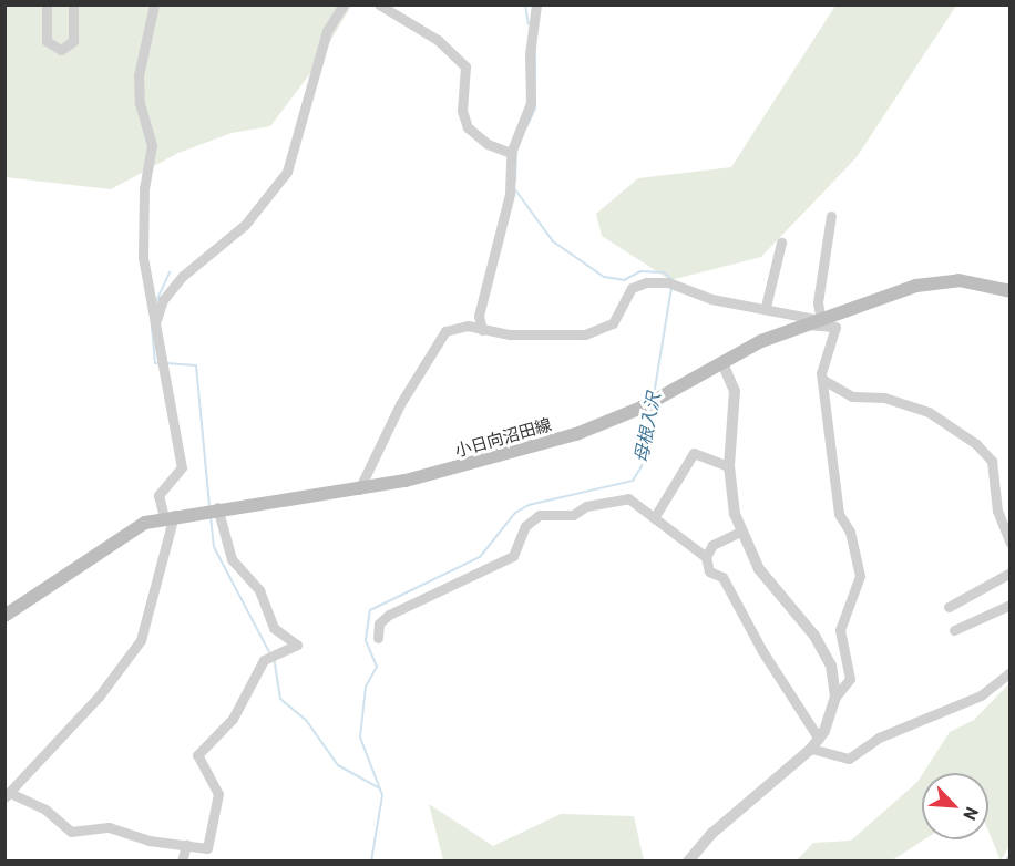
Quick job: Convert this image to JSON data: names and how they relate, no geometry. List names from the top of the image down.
{
  "streets": {
    "main road": ["小日向沼田線"]
  },
  "water": ["母根入沢"],
  "north": "bottom right"
}
